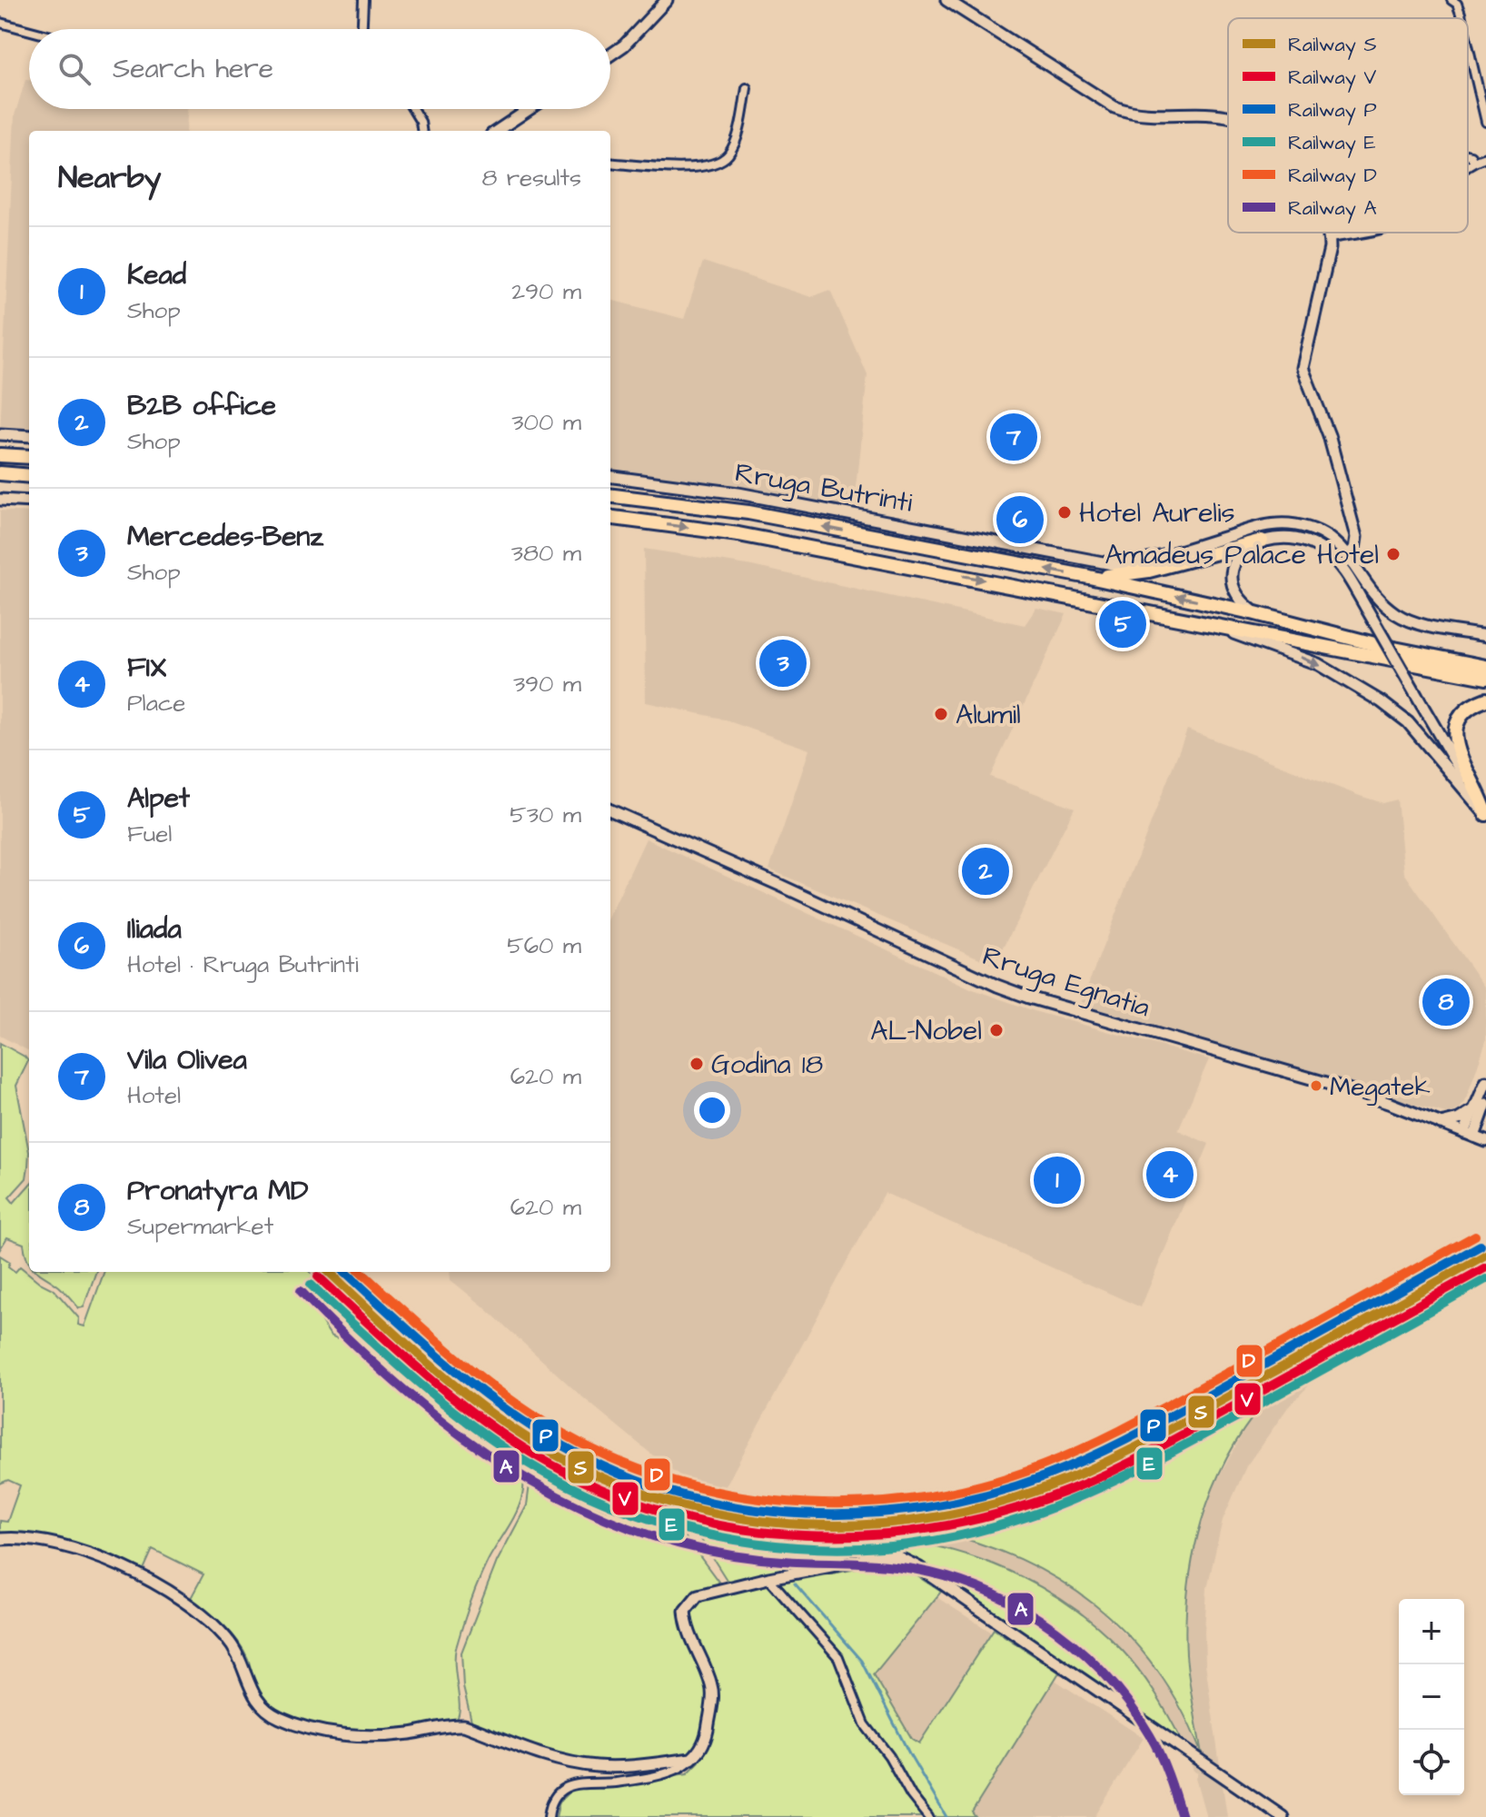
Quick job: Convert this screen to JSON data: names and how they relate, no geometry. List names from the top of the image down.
{
  "streets": {
    "main road": ["Rruga Butrinti", "Rruga Egnatia"]
  },
  "places": [
    "Hotel Aurelis",
    "Amadeus Palace Hotel",
    "Alumil",
    "AL-Nobel",
    "Godina 18",
    "Megatek"
  ],
  "lines": [
    "rail line D",
    "rail line P",
    "rail line S",
    "rail line V",
    "rail line E",
    "rail line A"
  ],
  "legend": [
    "Railway S",
    "Railway V",
    "Railway P",
    "Railway E",
    "Railway D",
    "Railway A"
  ],
  "page": {
    "search": "Search here",
    "heading": ["Nearby", "8 results"],
    "list": [
      {
        "mark": "1",
        "name": "Kead",
        "note": "Shop",
        "value": "290 m"
      },
      {
        "mark": "2",
        "name": "B2B office",
        "note": "Shop",
        "value": "300 m"
      },
      {
        "mark": "3",
        "name": "Mercedes-Benz",
        "note": "Shop",
        "value": "380 m"
      },
      {
        "mark": "4",
        "name": "FIX",
        "note": "Place",
        "value": "390 m"
      },
      {
        "mark": "5",
        "name": "Alpet",
        "note": "Fuel",
        "value": "530 m"
      },
      {
        "mark": "6",
        "name": "Iliada",
        "note": "Hotel · Rruga Butrinti",
        "value": "560 m"
      },
      {
        "mark": "7",
        "name": "Vila Olivea",
        "note": "Hotel",
        "value": "620 m"
      },
      {
        "mark": "8",
        "name": "Pronatyra MD",
        "note": "Supermarket",
        "value": "620 m"
      }
    ],
    "pins": [
      "7",
      "6",
      "5",
      "3",
      "2",
      "8",
      "4",
      "1"
    ],
    "map_buttons": ["+", "−"]
  }
}
